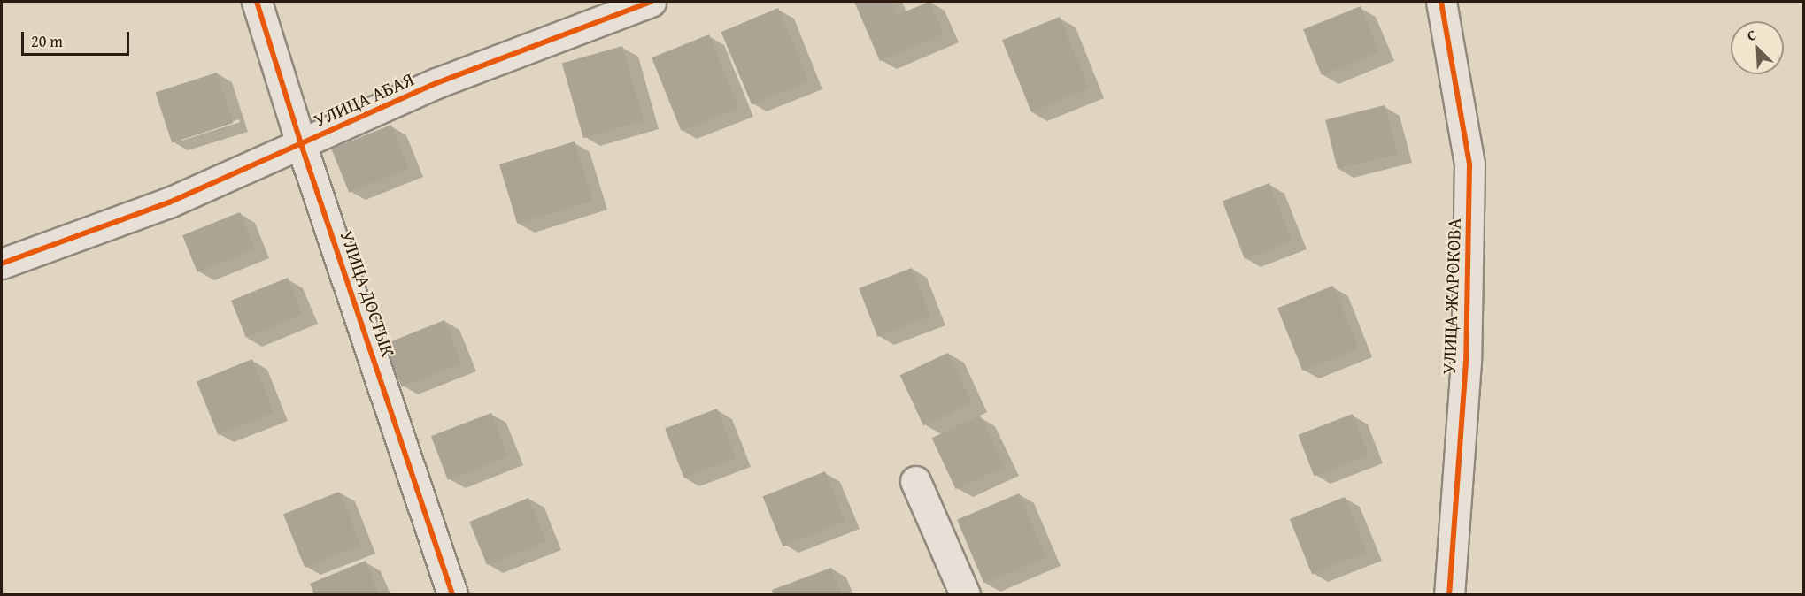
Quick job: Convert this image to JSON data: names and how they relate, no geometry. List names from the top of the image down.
{
  "streets": {
    "street": ["УЛИЦА АБАЯ", "УЛИЦА ДОСТЫК", "УЛИЦА ЖАРОКОВА"]
  },
  "crossings": [
    ["УЛИЦА АБАЯ", "УЛИЦА ДОСТЫК"]
  ],
  "scale_bar": "20 m",
  "north": "top left"
}
